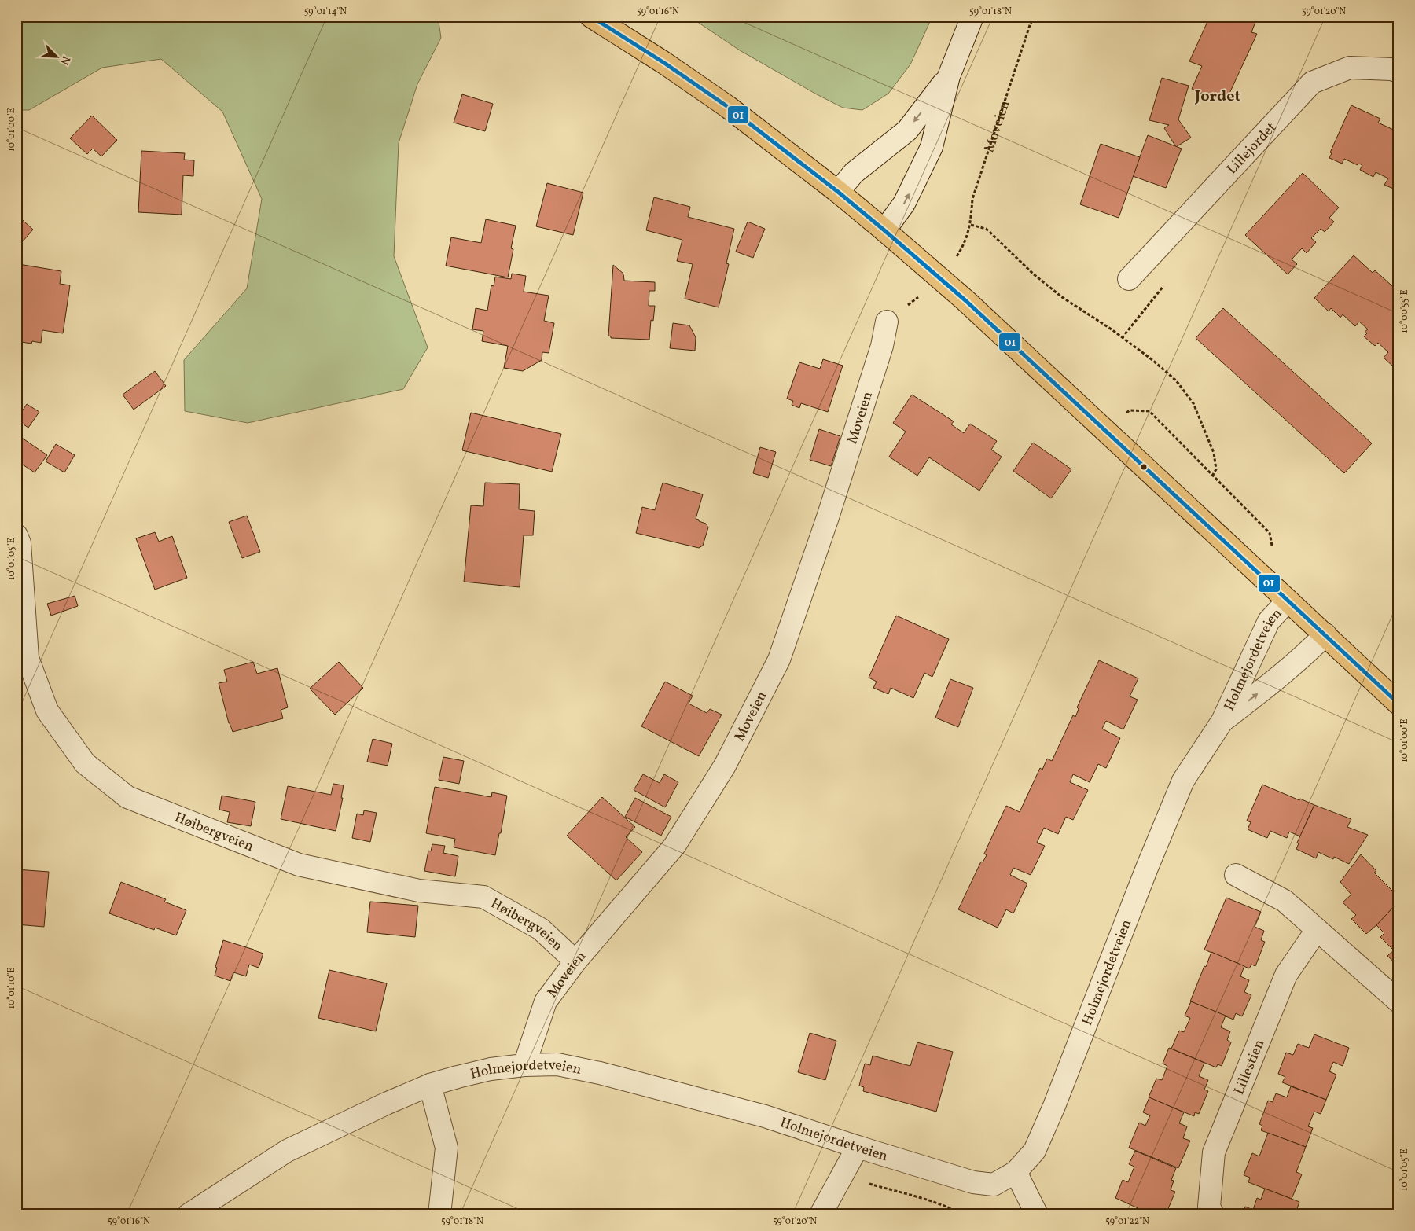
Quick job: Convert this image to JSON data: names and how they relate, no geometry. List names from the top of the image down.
{
  "streets": {
    "street": [
      "Moveien",
      "Lillejordet",
      "Holmejordetveien",
      "Høibergveien",
      "Lillestien"
    ]
  },
  "crossings": [
    ["Moveien", "Holmejordetveien"],
    ["Moveien", "Høibergveien"]
  ],
  "districts": ["Jordet"],
  "lines": ["transit line 01"],
  "north": "bottom right",
  "coordinates": [
    "59°01'14\"N",
    "59°01'16\"N",
    "59°01'18\"N",
    "59°01'20\"N",
    "10°01'00\"E",
    "10°00'55\"E",
    "10°01'05\"E",
    "10°01'10\"E",
    "59°01'22\"N"
  ]
}
